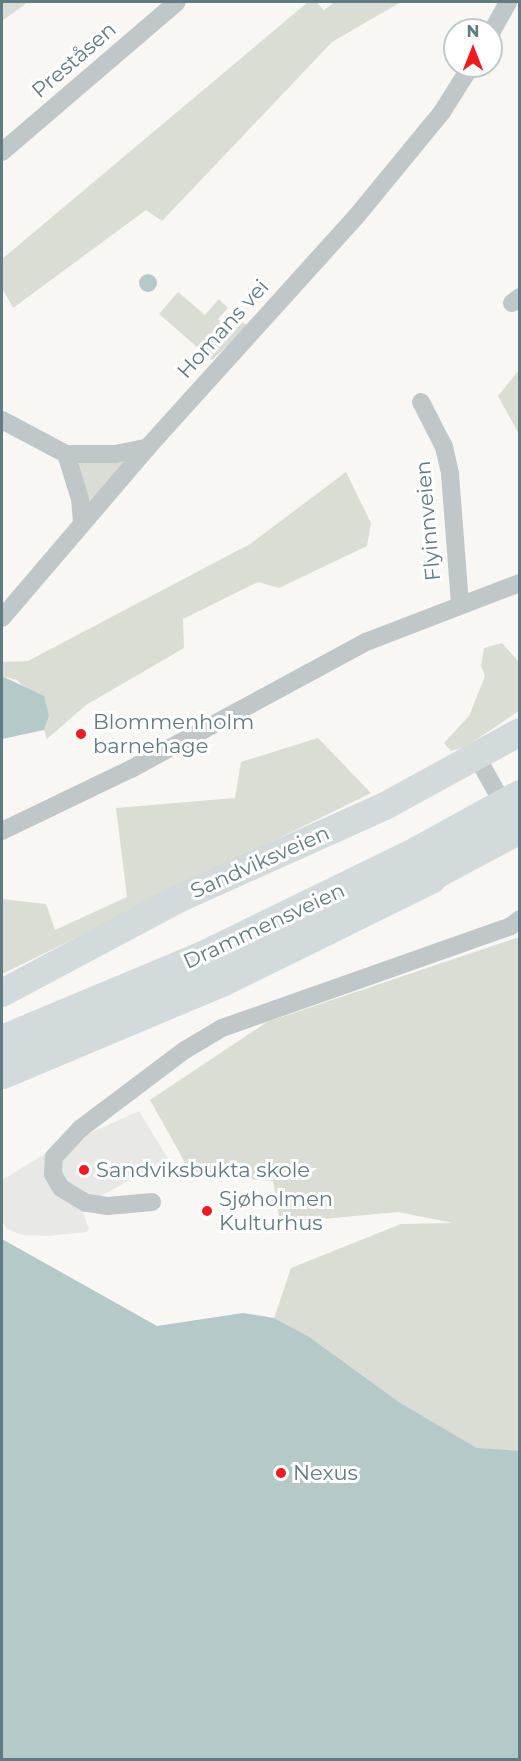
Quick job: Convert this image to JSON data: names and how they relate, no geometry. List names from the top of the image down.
{
  "streets": {
    "highway": ["Drammensveien"],
    "main road": ["Sandviksveien"],
    "street": ["Preståsen", "Homans vei", "Flyinnveien"]
  },
  "places": [
    "Blommenholm barnehage",
    "Sandviksbukta skole",
    "Sjøholmen Kulturhus",
    "Nexus"
  ],
  "north": "top"
}
